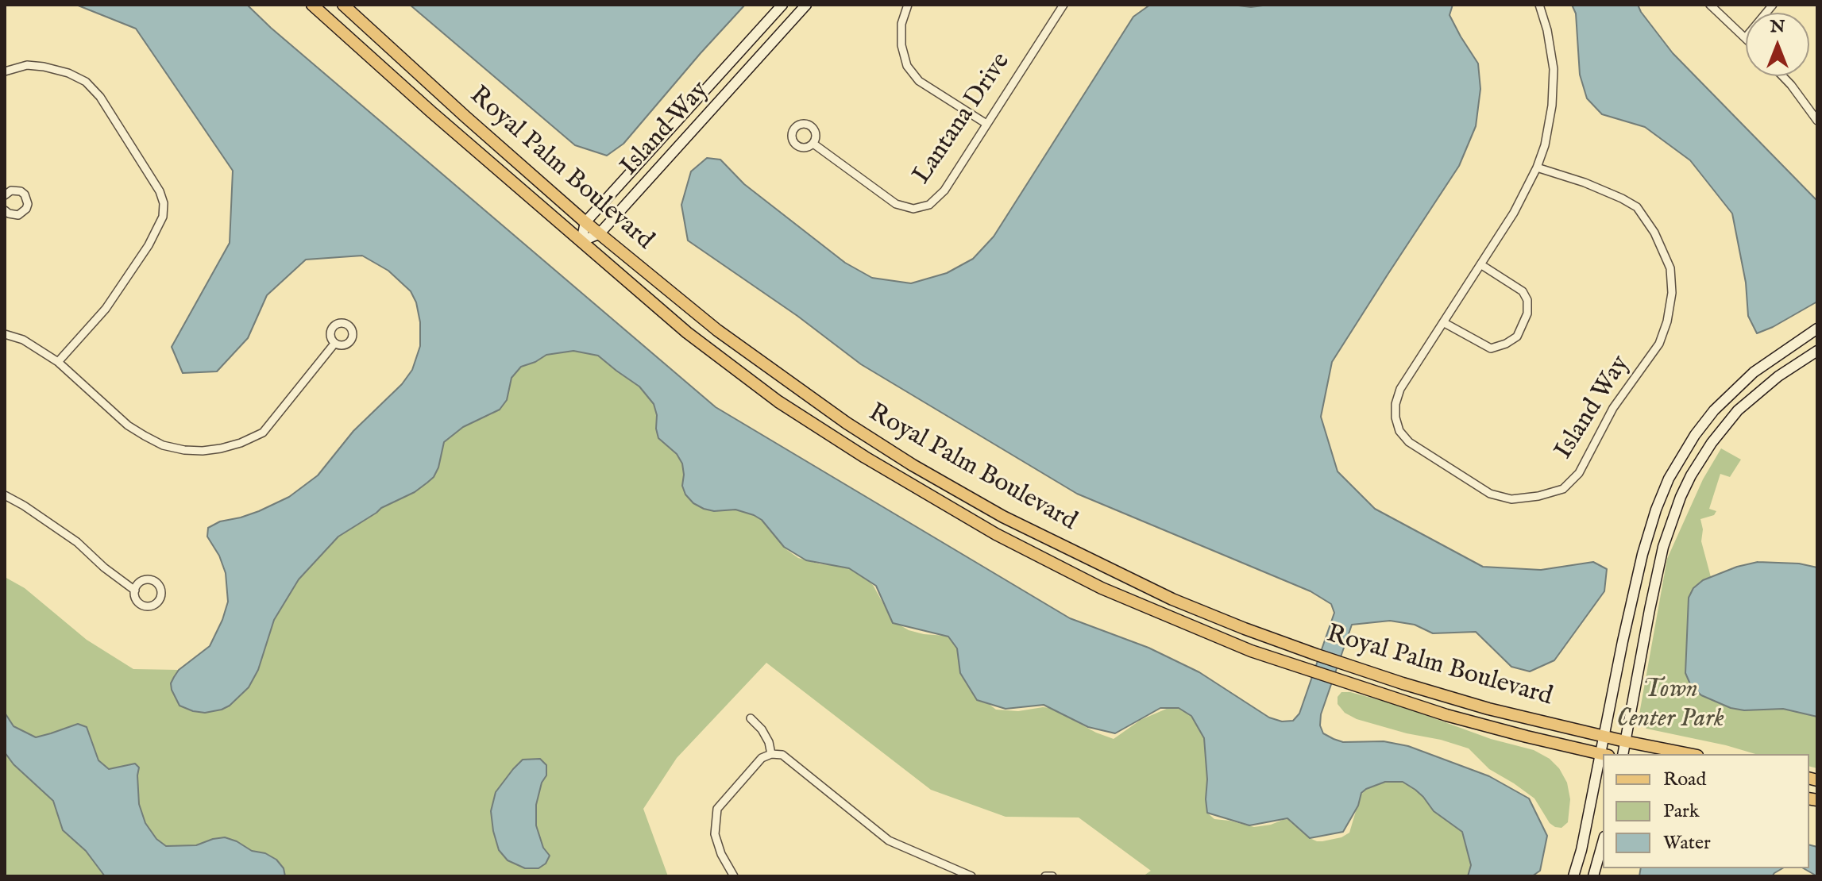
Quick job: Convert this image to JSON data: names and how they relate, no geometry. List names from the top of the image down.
{
  "streets": {
    "main road": ["Royal Palm Boulevard"],
    "street": ["Lantana Drive", "Island Way"]
  },
  "crossings": [
    ["Island Way", "Royal Palm Boulevard"]
  ],
  "parks": ["Town Center Park"],
  "legend": ["Road", "Park", "Water"],
  "north": "top"
}
